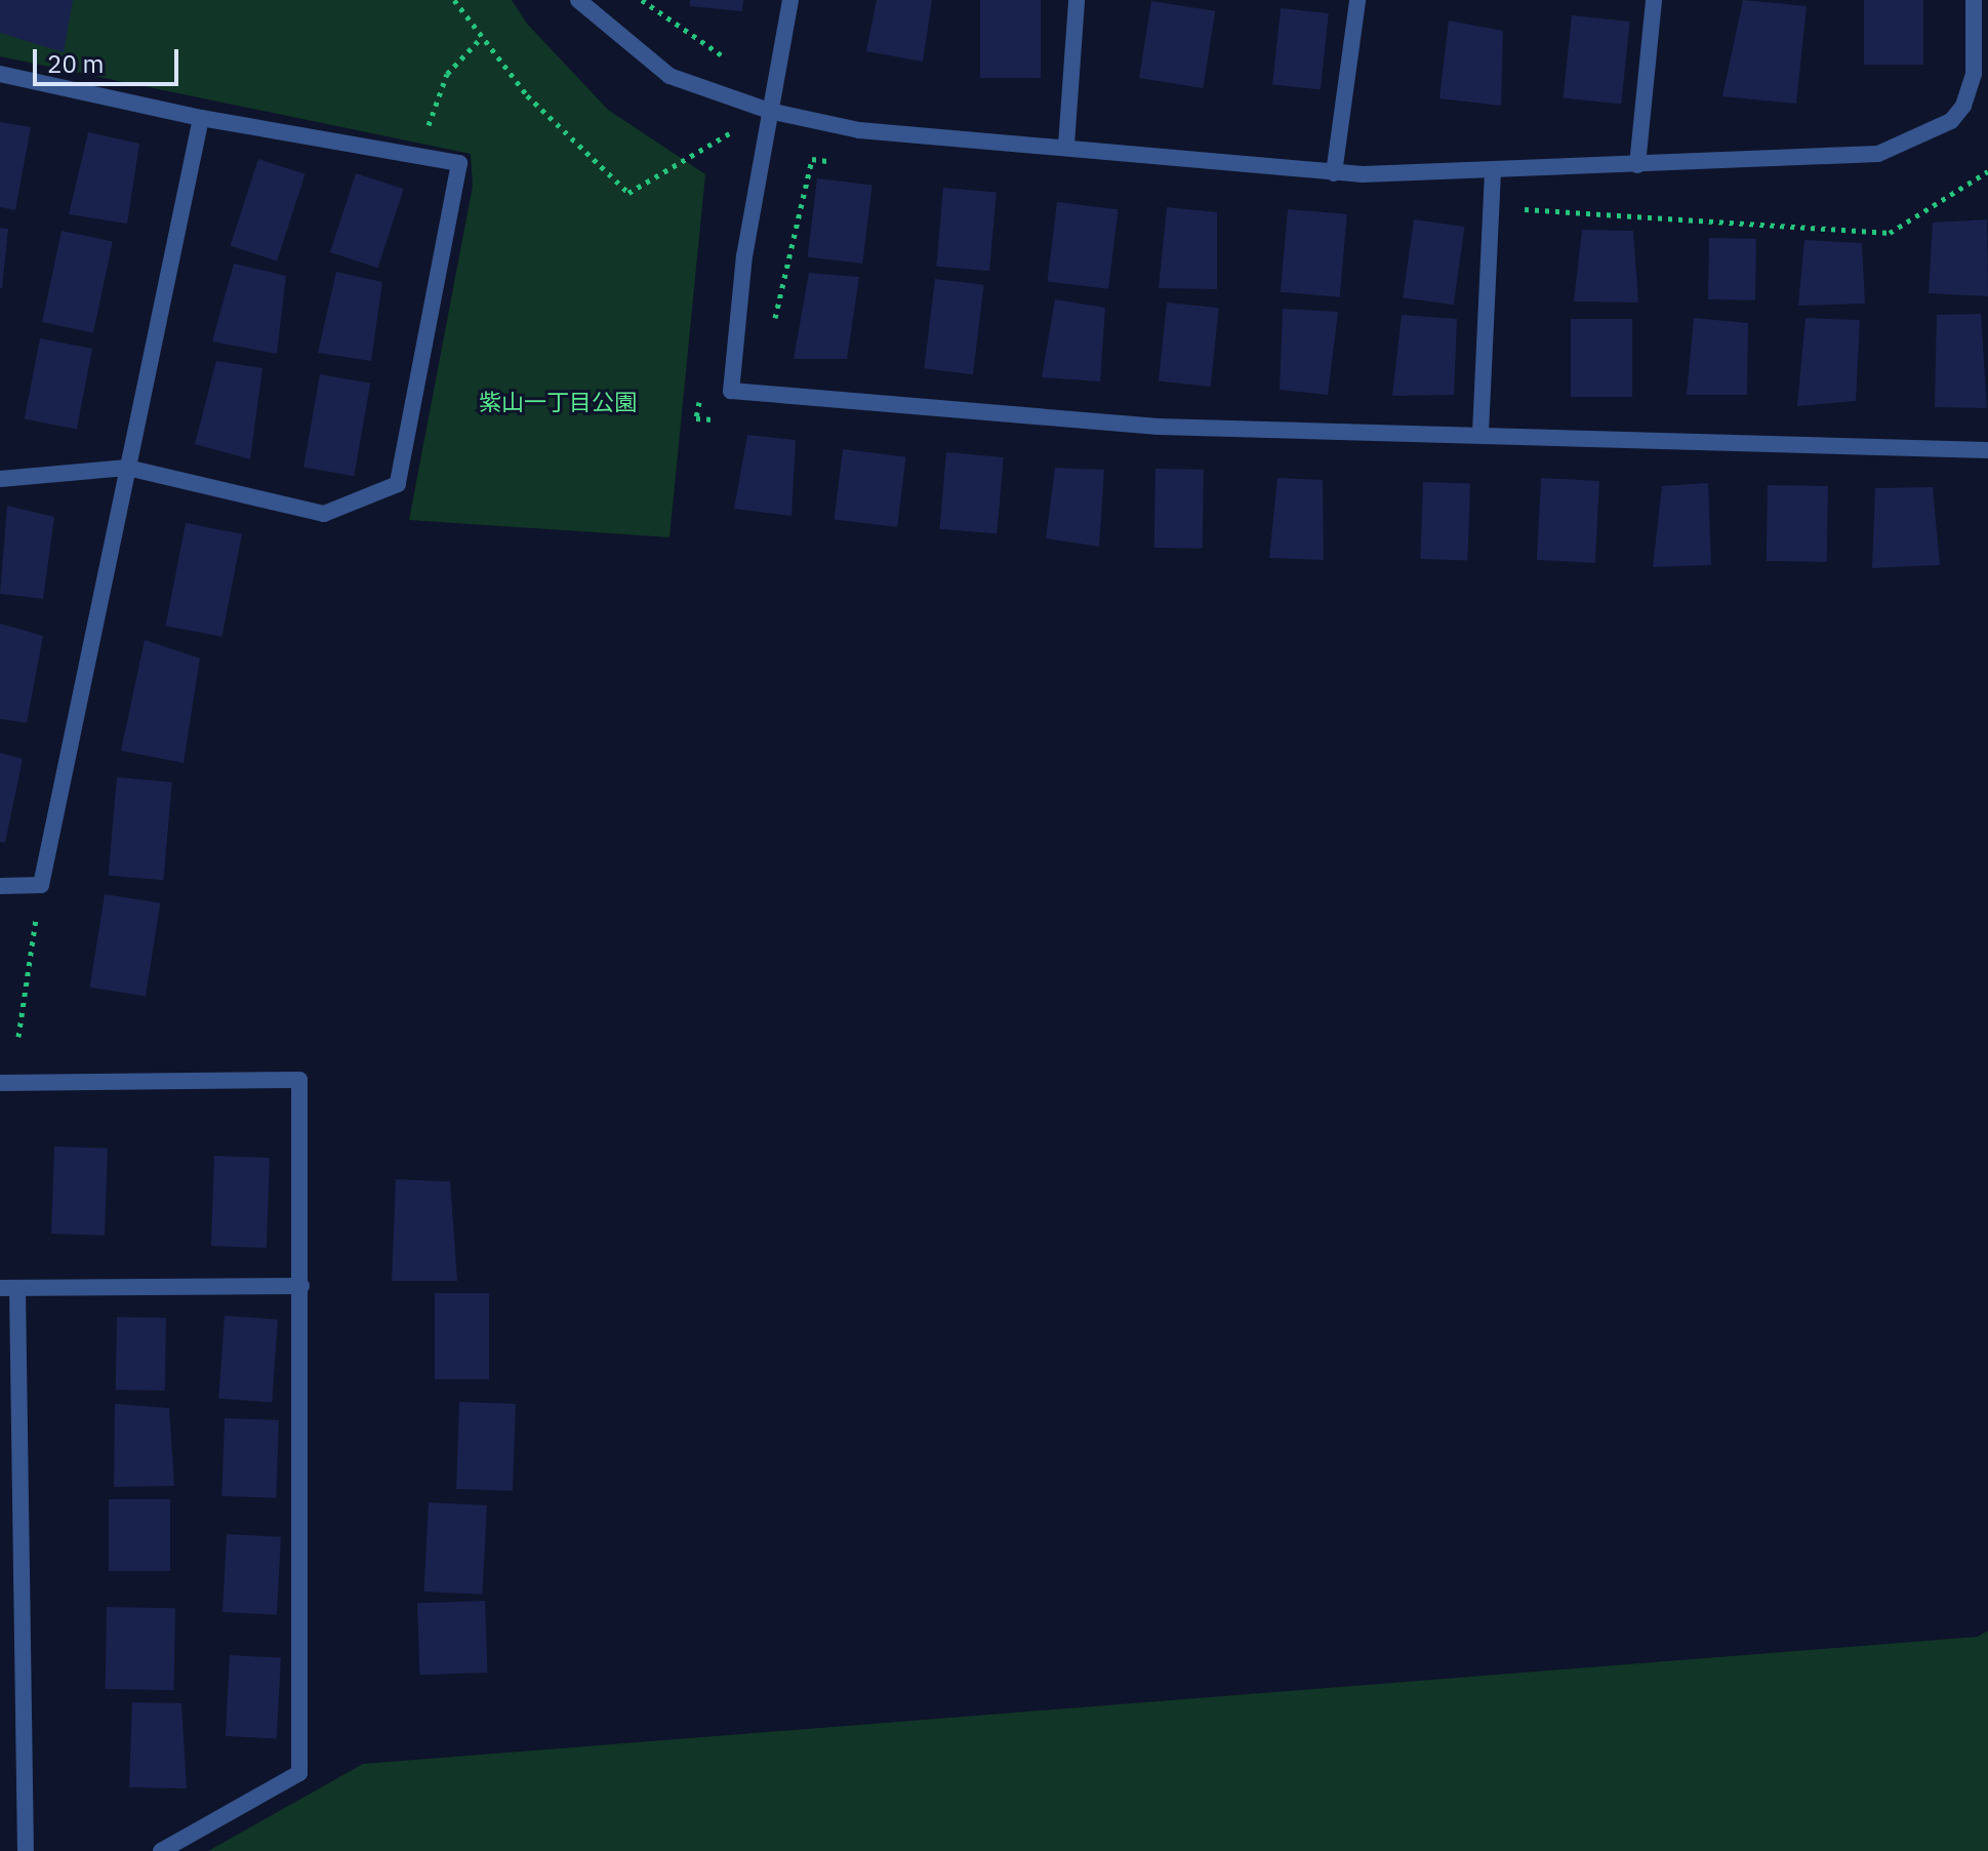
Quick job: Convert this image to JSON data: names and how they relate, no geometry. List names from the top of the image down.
{
  "parks": ["紫山一丁目公園"],
  "scale_bar": "20 m"
}
